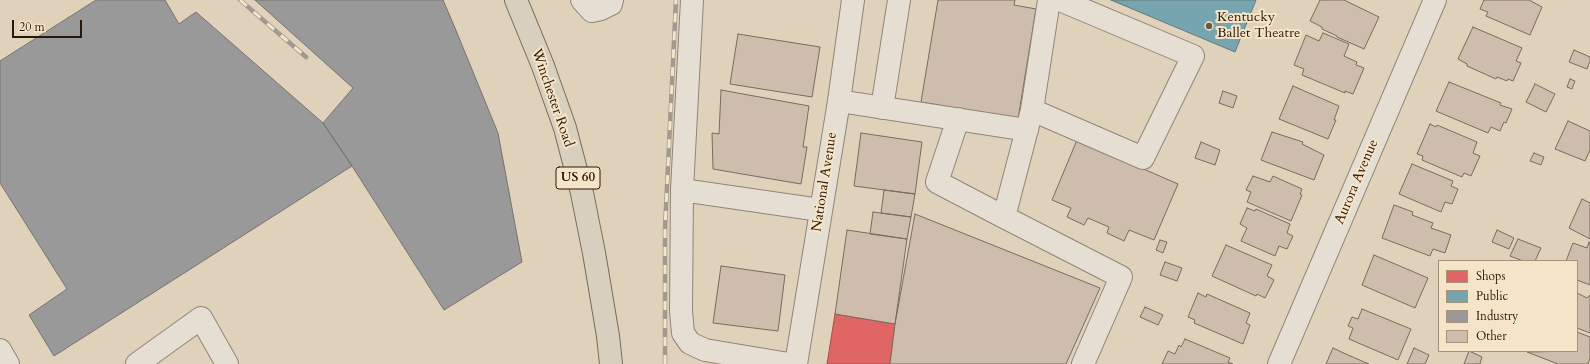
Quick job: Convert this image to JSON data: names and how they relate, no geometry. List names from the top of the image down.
{
  "streets": {
    "main road": ["Winchester Road", "US 60"],
    "street": ["National Avenue", "Aurora Avenue"]
  },
  "places": ["Kentucky Ballet Theatre"],
  "legend": [
    "Shops",
    "Public",
    "Industry",
    "Other"
  ],
  "scale_bar": "20 m"
}
